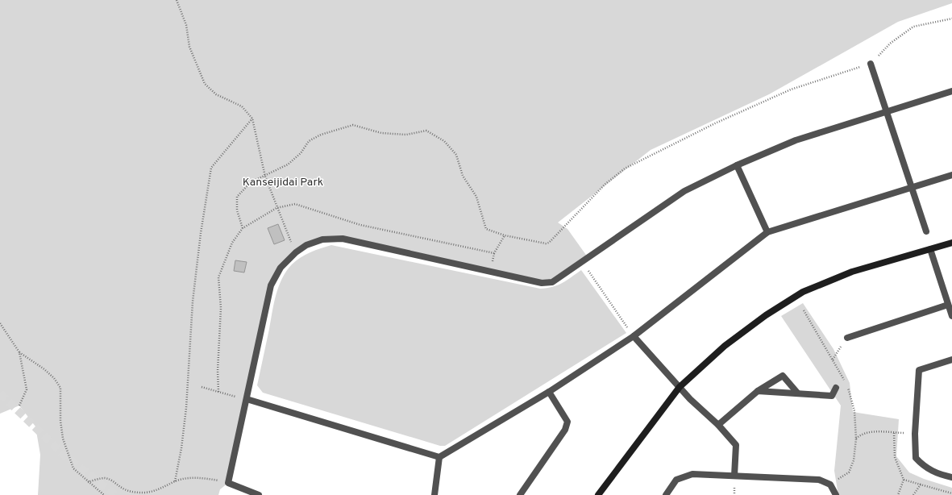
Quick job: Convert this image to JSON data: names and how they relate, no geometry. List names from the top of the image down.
{
  "parks": ["Kanseijidai Park"]
}
